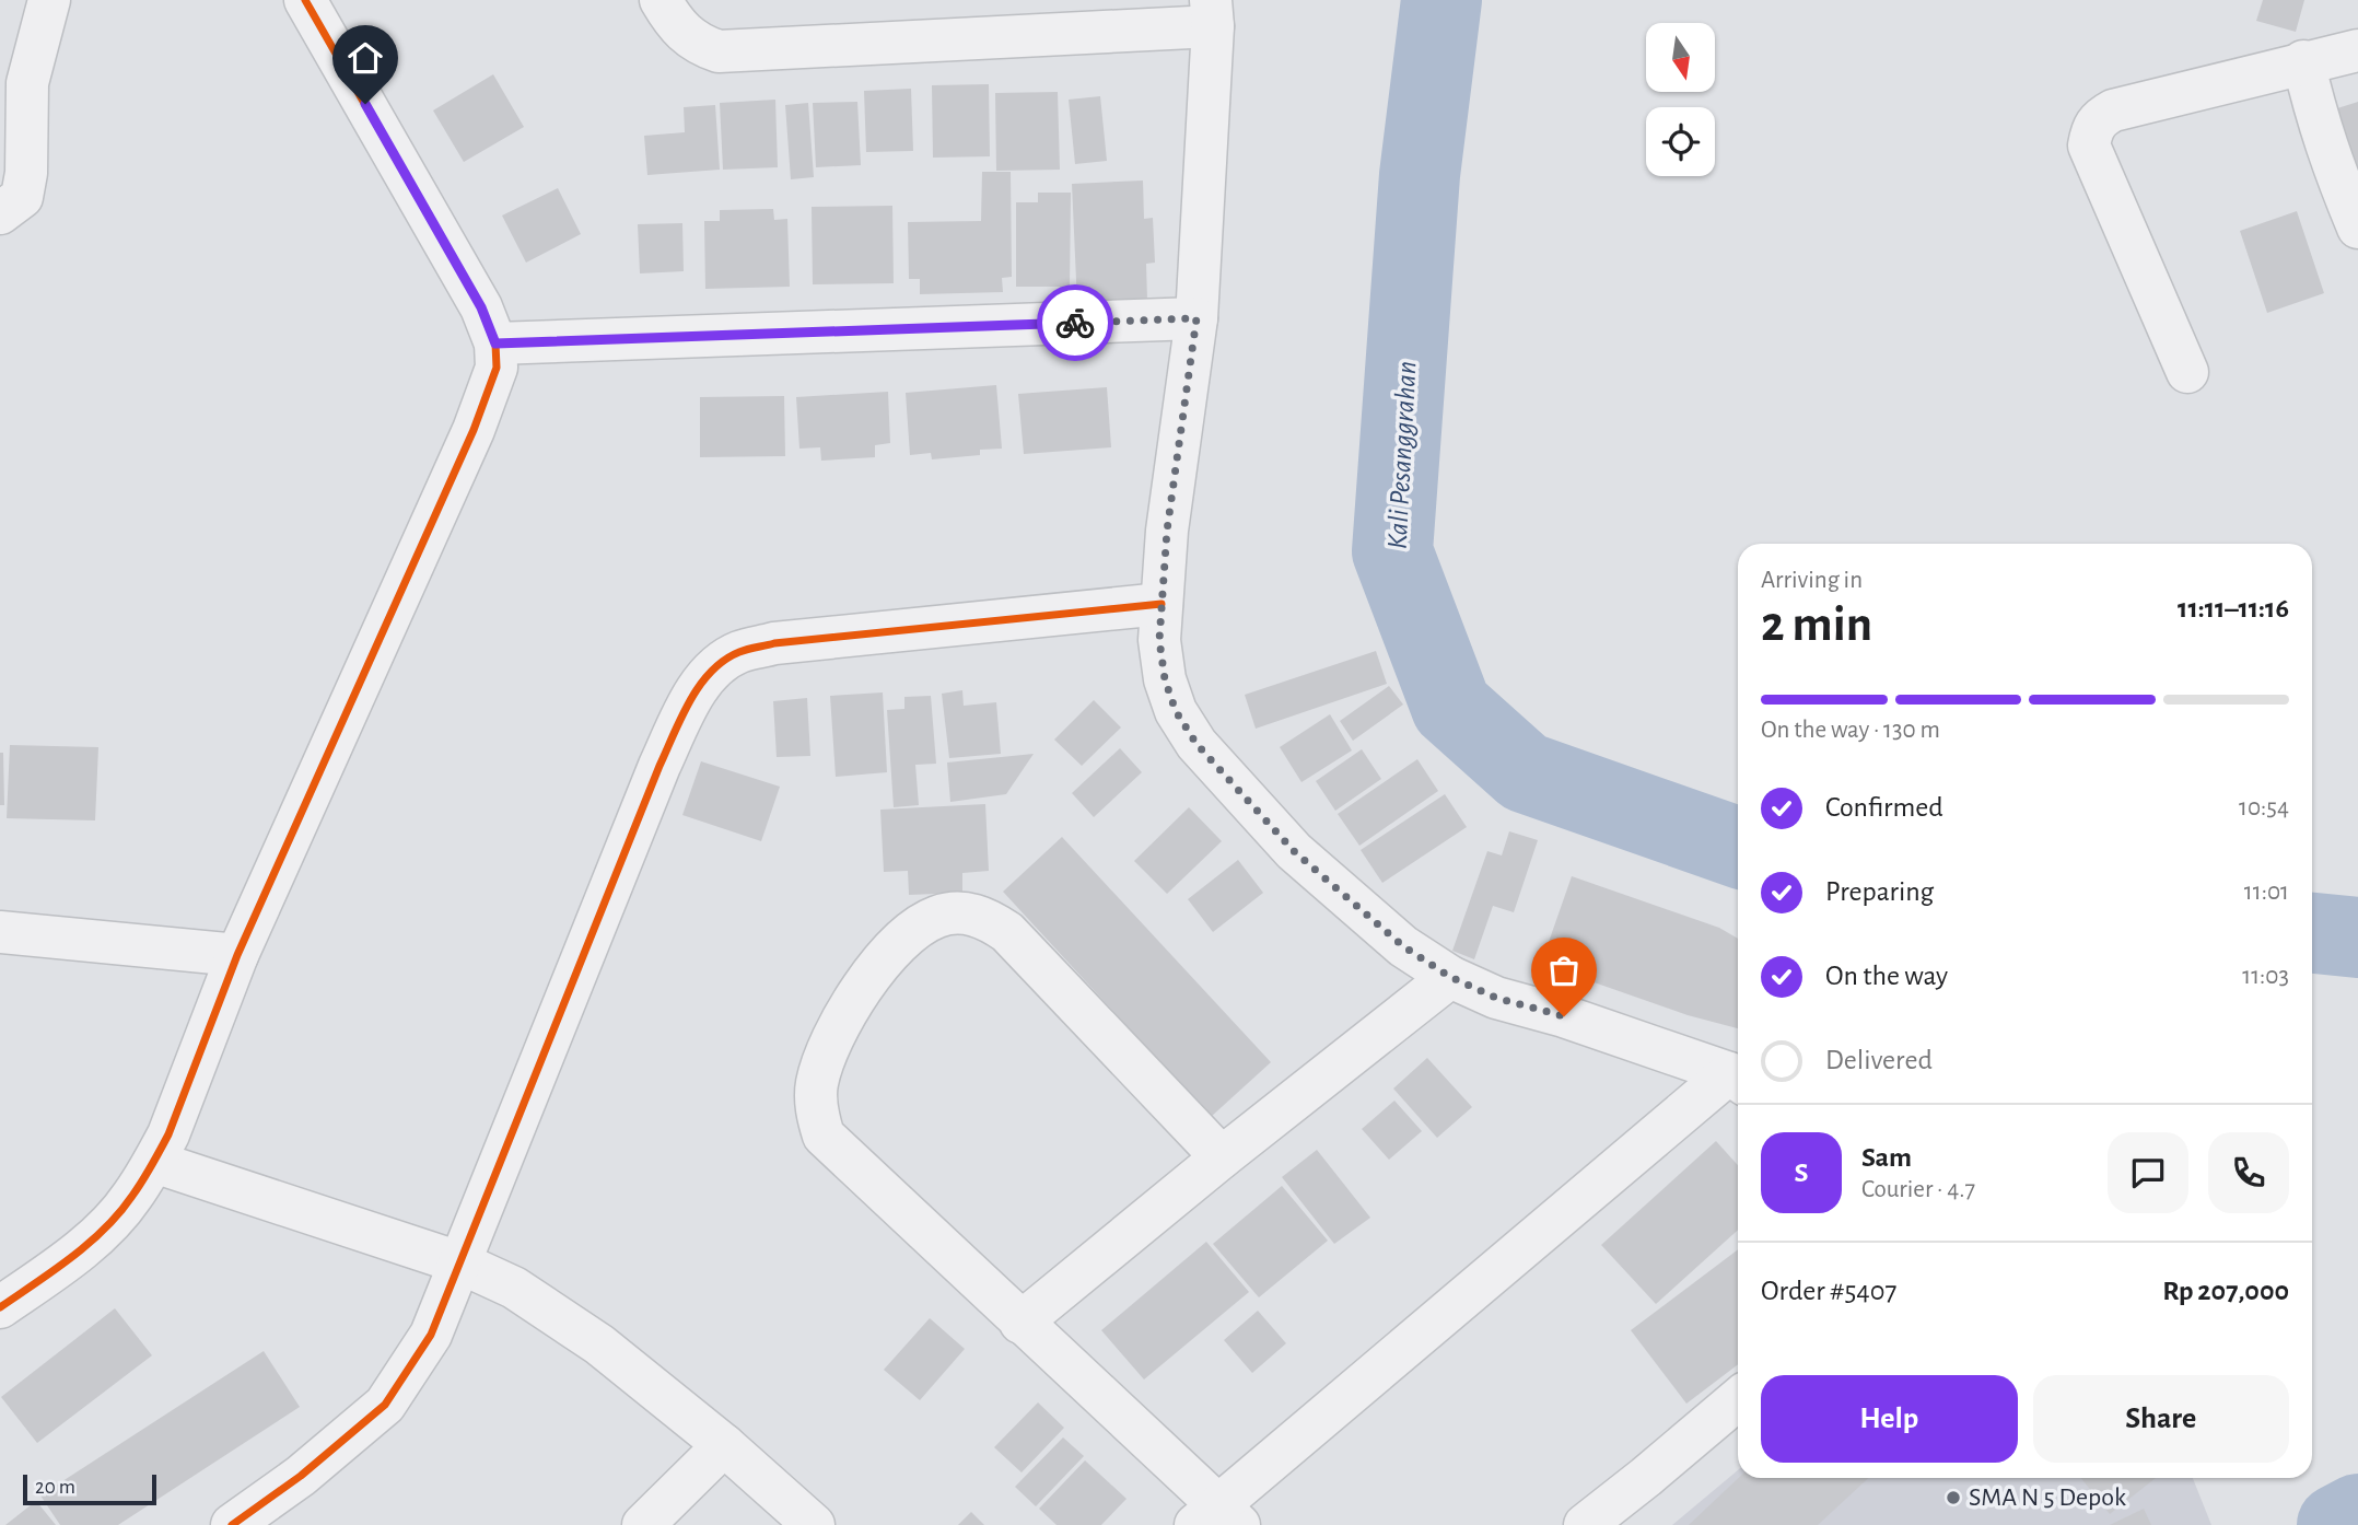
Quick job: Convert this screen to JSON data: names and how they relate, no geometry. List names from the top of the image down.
{
  "water": ["Kali Pesanggrahan"],
  "places": ["SMA N 5 Depok"],
  "scale_bar": "20 m",
  "north": "bottom",
  "page": {
    "heading": ["2 min", "Arriving in", "11:11–11:16"],
    "panel": [
      "Sam",
      "Courier · 4.7",
      "Order #5407",
      "Rp 207,000"
    ],
    "bar": "On the way · 130 m",
    "list": [
      ["Confirmed", "10:54"],
      ["Preparing", "11:01"],
      ["On the way", "11:03"],
      "Delivered"
    ],
    "round": "S",
    "buttons": ["Help", "Share"],
    "scale": "20 m"
  }
}
